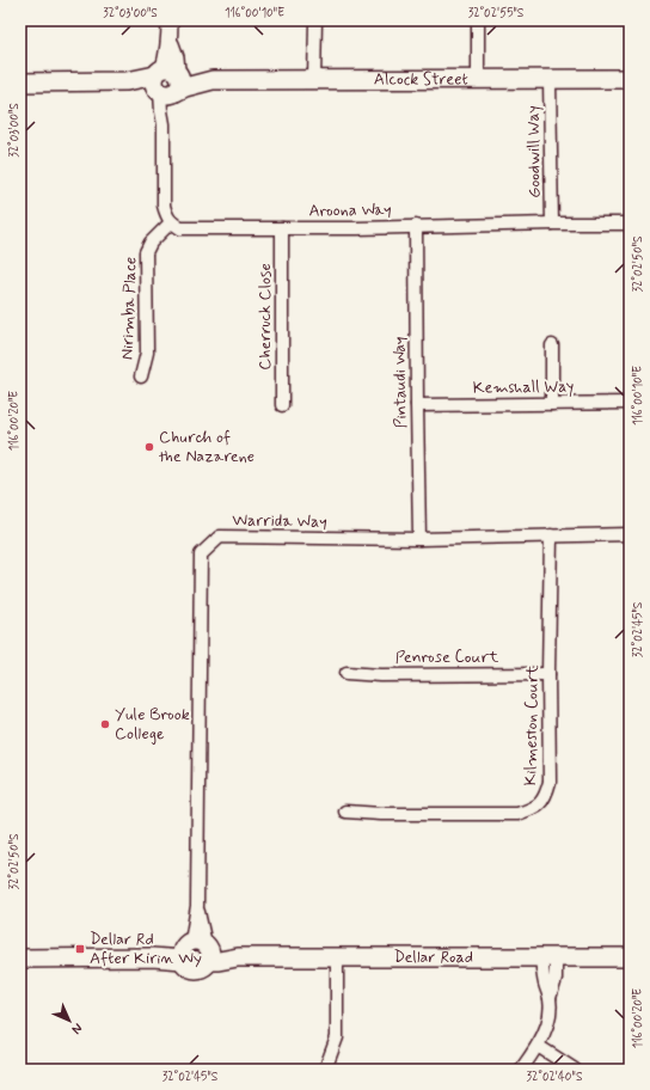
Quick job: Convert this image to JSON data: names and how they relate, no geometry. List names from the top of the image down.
{
  "streets": {
    "main road": ["Alcock Street", "Dellar Road"],
    "street": [
      "Goodwill Way",
      "Aroona Way",
      "Nirimba Place",
      "Cherruck Close",
      "Pintaudi Way",
      "Kemshall Way",
      "Warrida Way",
      "Penrose Court",
      "Kilmeston Court"
    ]
  },
  "crossings": [
    ["Alcock Street", "Goodwill Way"],
    ["Goodwill Way", "Aroona Way"],
    ["Aroona Way", "Nirimba Place"],
    ["Aroona Way", "Cherruck Close"],
    ["Aroona Way", "Pintaudi Way"],
    ["Pintaudi Way", "Kemshall Way"],
    ["Pintaudi Way", "Warrida Way"],
    ["Warrida Way", "Kilmeston Court"],
    ["Warrida Way", "Dellar Road"],
    ["Penrose Court", "Kilmeston Court"]
  ],
  "places": {
    "other": ["Church of the Nazarene", "Yule Brook College"],
    "transit": ["Dellar Rd After Kirin Wy"]
  },
  "north": "bottom right",
  "coordinates": [
    "32°03'00\"S",
    "116°00'10\"E",
    "32°02'55\"S",
    "32°02'50\"S",
    "116°00'20\"E",
    "32°02'45\"S",
    "32°02'40\"S"
  ]
}
